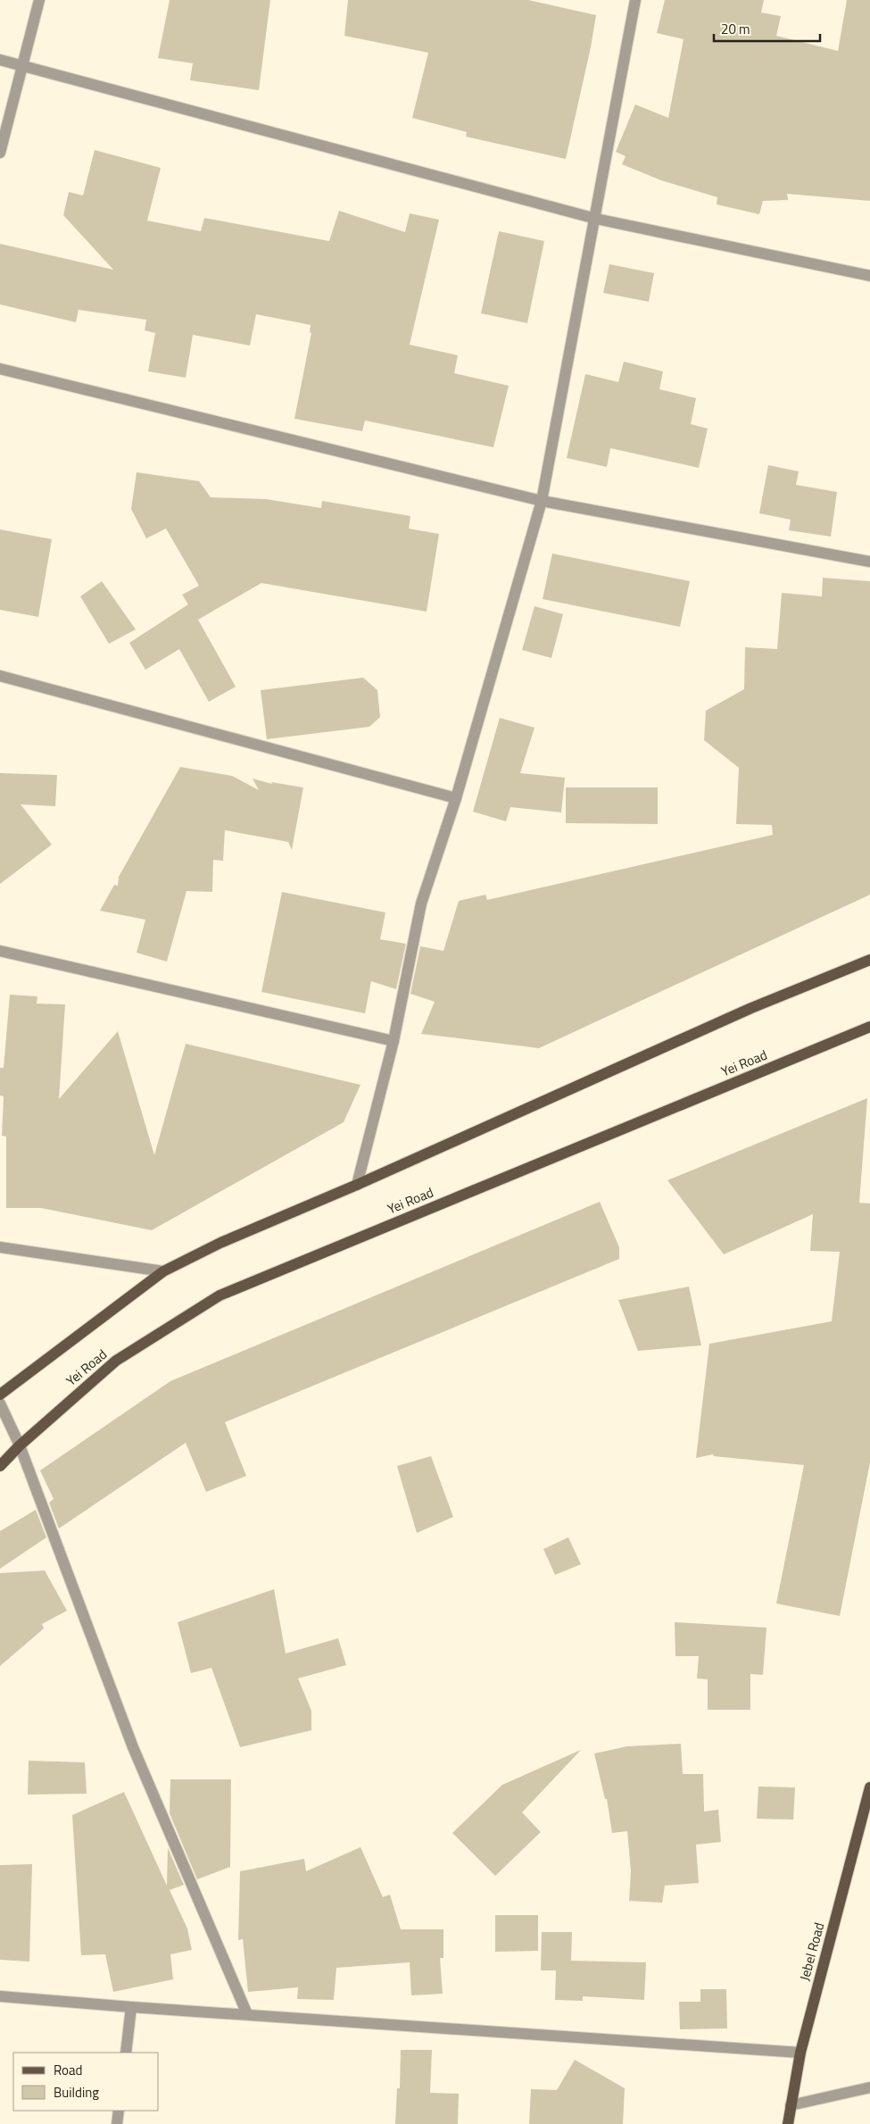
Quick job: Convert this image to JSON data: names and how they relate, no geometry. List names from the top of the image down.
{
  "streets": {
    "main road": ["Yei Road", "Jebel Road"]
  },
  "legend": ["Road", "Building"],
  "scale_bar": "20 m"
}
